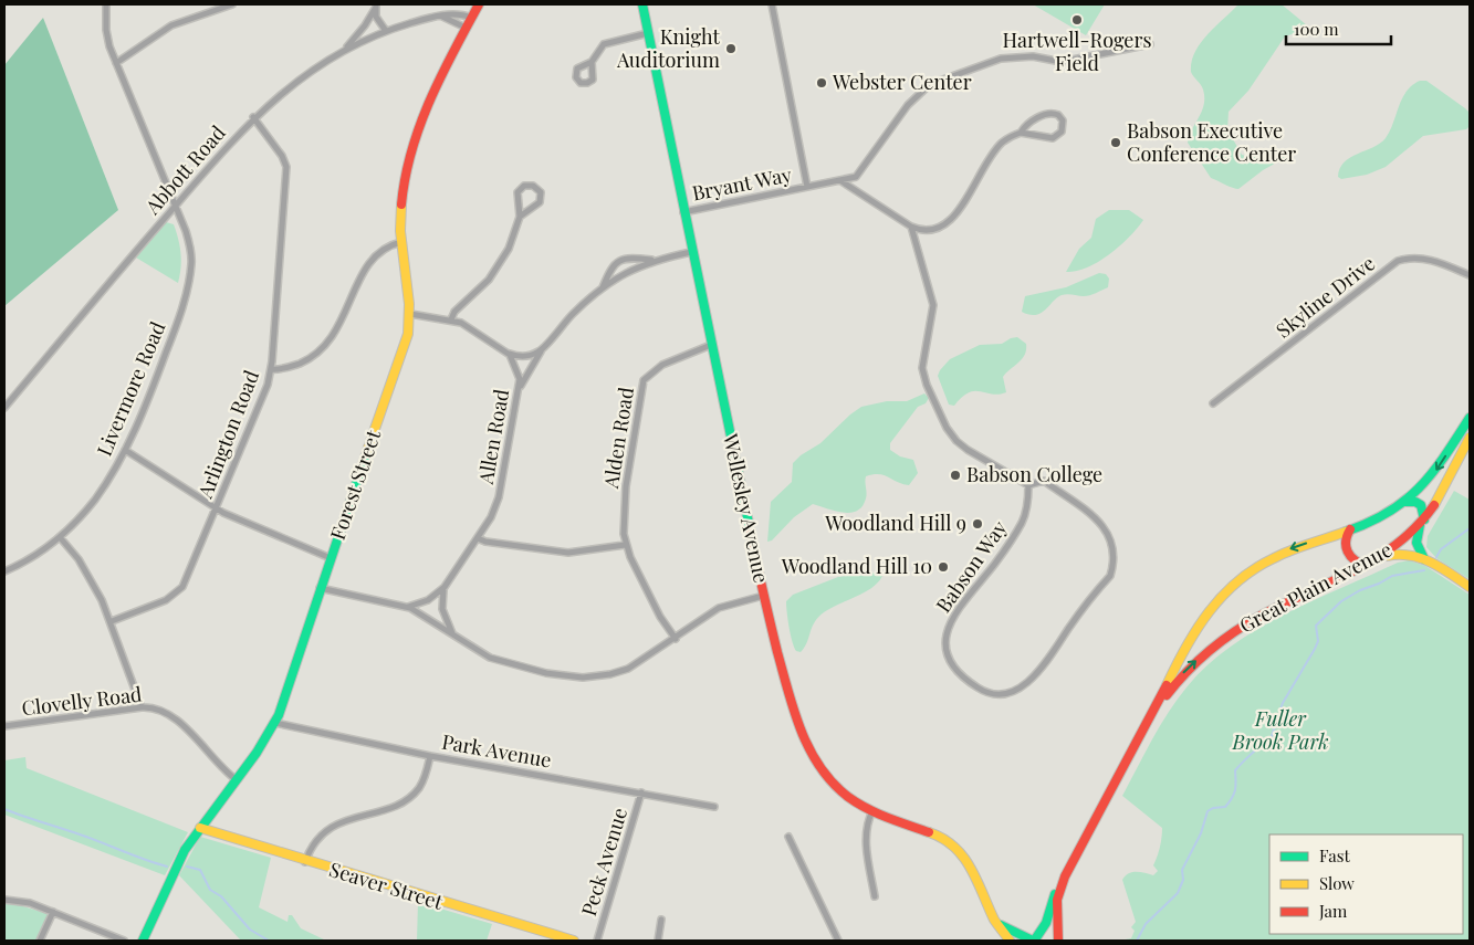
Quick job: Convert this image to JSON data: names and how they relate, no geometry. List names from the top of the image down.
{
  "streets": {
    "main road": [
      "Forest Street",
      "Wellesley Avenue",
      "Great Plain Avenue",
      "Seaver Street"
    ],
    "street": [
      "Abbott Road",
      "Bryant Way",
      "Skyline Drive",
      "Livermore Road",
      "Arlington Road",
      "Allen Road",
      "Alden Road",
      "Babson Way",
      "Clovelly Road",
      "Park Avenue",
      "Peck Avenue"
    ]
  },
  "crossings": [
    ["Abbott Road", "Livermore Road"],
    ["Abbott Road", "Arlington Road"],
    ["Abbott Road", "Forest Street"],
    ["Bryant Way", "Wellesley Avenue"],
    ["Alden Road", "Wellesley Avenue"],
    ["Forest Street", "Clovelly Road"],
    ["Forest Street", "Park Avenue"],
    ["Forest Street", "Seaver Street"],
    ["Park Avenue", "Peck Avenue"]
  ],
  "parks": ["Fuller Brook Park"],
  "places": [
    "Hartwell-Rogers Field",
    "Knight Auditorium",
    "Webster Center",
    "Babson Executive Conference Center",
    "Babson College",
    "Woodland Hill 9",
    "Woodland Hill 10"
  ],
  "legend": ["Fast", "Slow", "Jam"],
  "scale_bar": "100 m"
}
